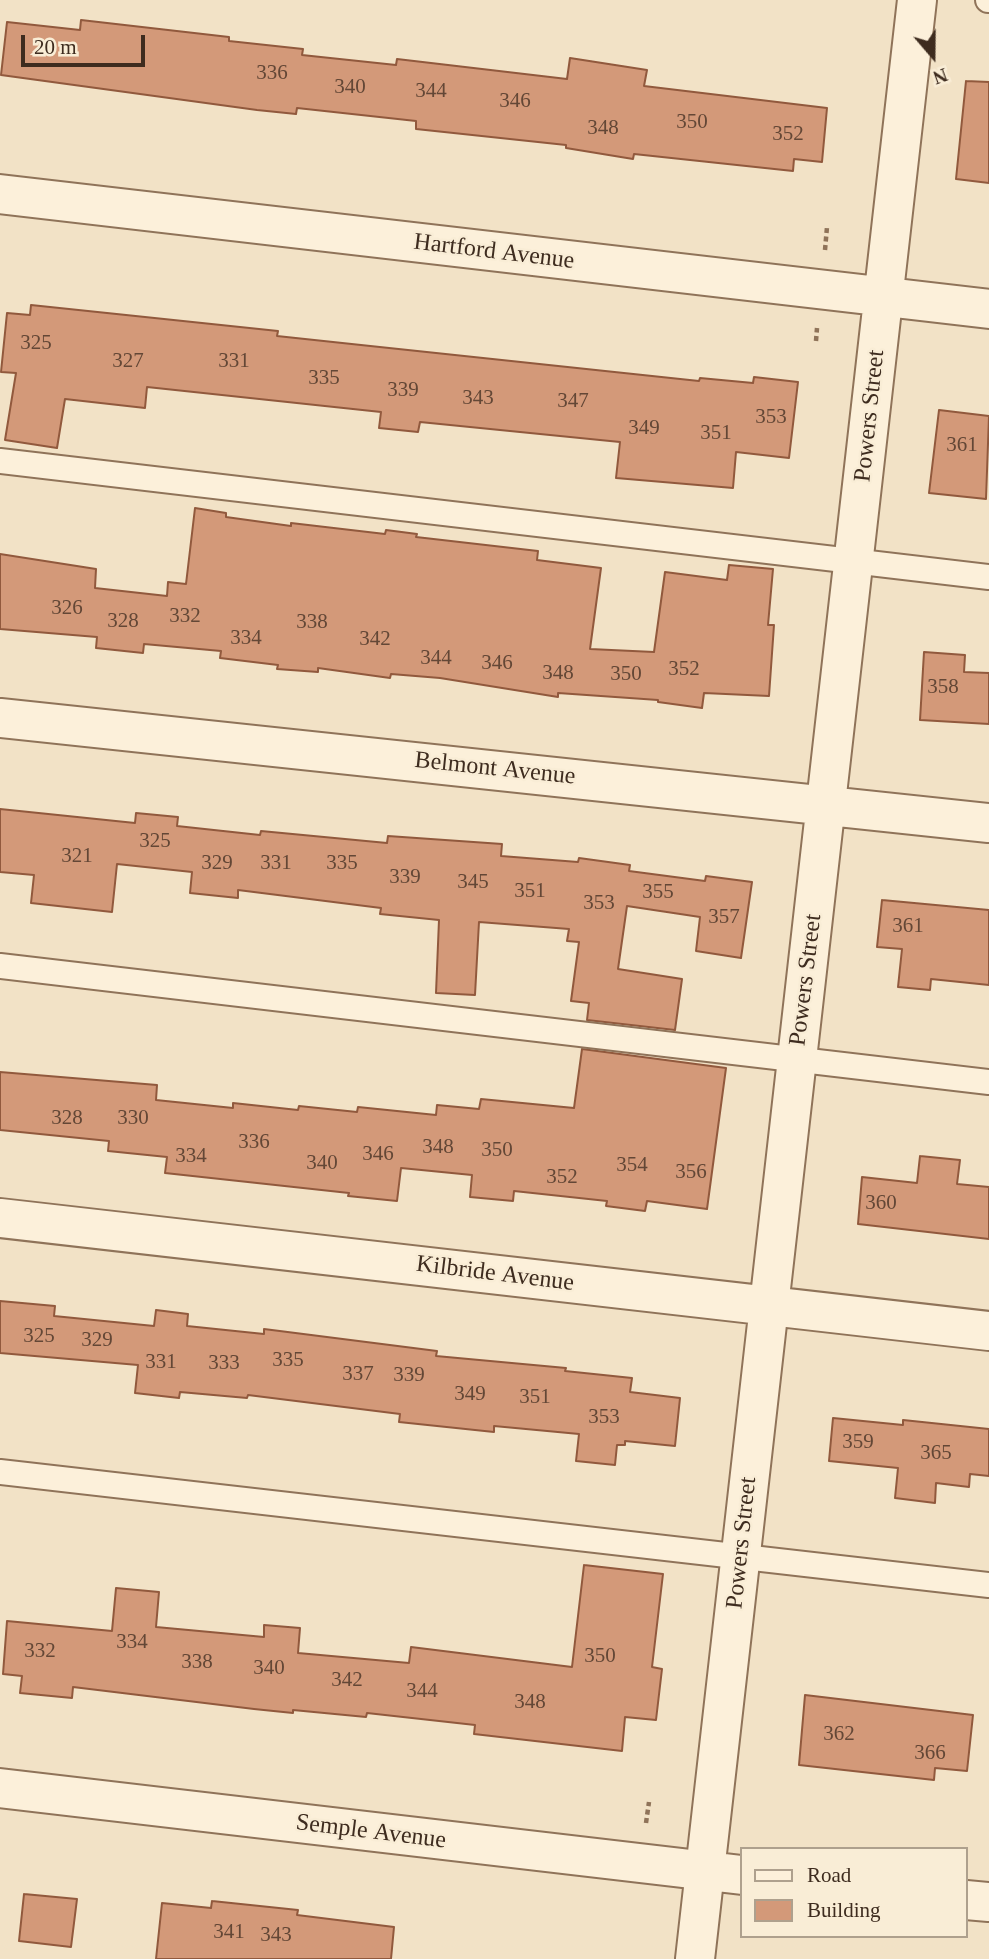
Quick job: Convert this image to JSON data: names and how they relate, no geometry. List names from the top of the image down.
{
  "streets": {
    "street": [
      "Hartford Avenue",
      "Powers Street",
      "Belmont Avenue",
      "Kilbride Avenue",
      "Semple Avenue"
    ]
  },
  "crossings": [
    ["Hartford Avenue", "Powers Street"],
    ["Powers Street", "Belmont Avenue"],
    ["Powers Street", "Kilbride Avenue"],
    ["Powers Street", "Semple Avenue"]
  ],
  "house_numbers": [
    "336",
    "340",
    "344",
    "346",
    "350",
    "348",
    "352",
    "325",
    "327",
    "331",
    "335",
    "339",
    "343",
    "347",
    "353",
    "349",
    "351",
    "361",
    "326",
    "332",
    "328",
    "338",
    "334",
    "342",
    "344",
    "346",
    "352",
    "348",
    "350",
    "358",
    "325",
    "321",
    "329",
    "331",
    "335",
    "339",
    "345",
    "351",
    "355",
    "353",
    "357",
    "361",
    "328",
    "330",
    "336",
    "348",
    "350",
    "346",
    "334",
    "340",
    "354",
    "356",
    "352",
    "360",
    "325",
    "329",
    "335",
    "331",
    "333",
    "337",
    "339",
    "349",
    "351",
    "353",
    "359",
    "365",
    "334",
    "332",
    "350",
    "338",
    "340",
    "342",
    "344",
    "348",
    "362",
    "366",
    "341",
    "343"
  ],
  "legend": ["Road", "Building"],
  "scale_bar": "20 m",
  "north": "bottom"
}
